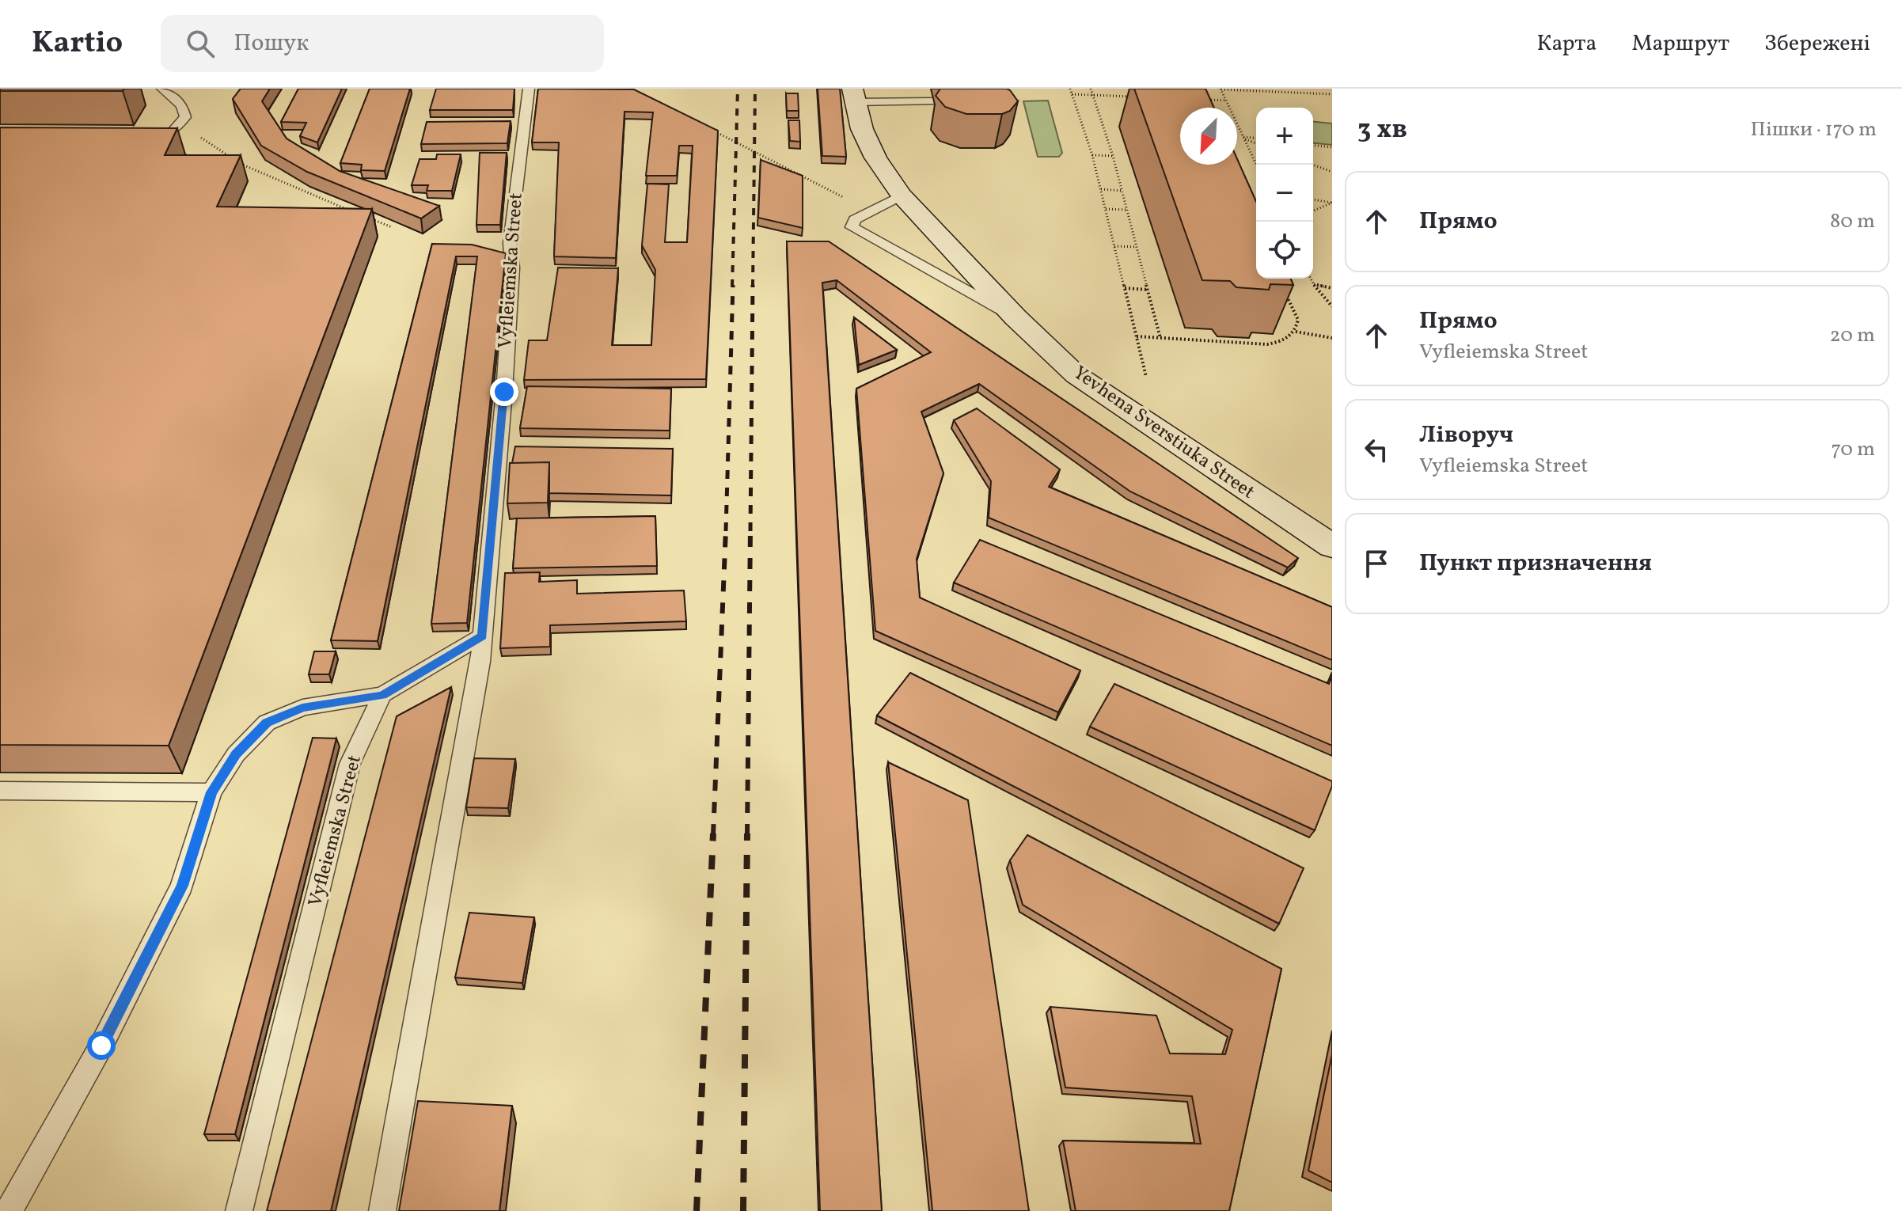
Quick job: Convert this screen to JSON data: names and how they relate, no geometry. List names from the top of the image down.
{
  "streets": {
    "main road": ["Yevhena Sverstiuka Street"],
    "lane": ["Vyfleiemska Street"]
  },
  "north": "bottom left",
  "page": {
    "header": "Kartio",
    "search": "Пошук",
    "nav": ["Карта", "Маршрут", "Збережені"],
    "heading": ["3 хв", "Пішки · 170 m"],
    "map_buttons": ["+", "−"],
    "list": [
      ["Прямо", "80 m"],
      ["Прямо", "Vyfleiemska Street", "20 m"],
      ["Ліворуч", "Vyfleiemska Street", "70 m"],
      "Пункт призначення"
    ]
  }
}
